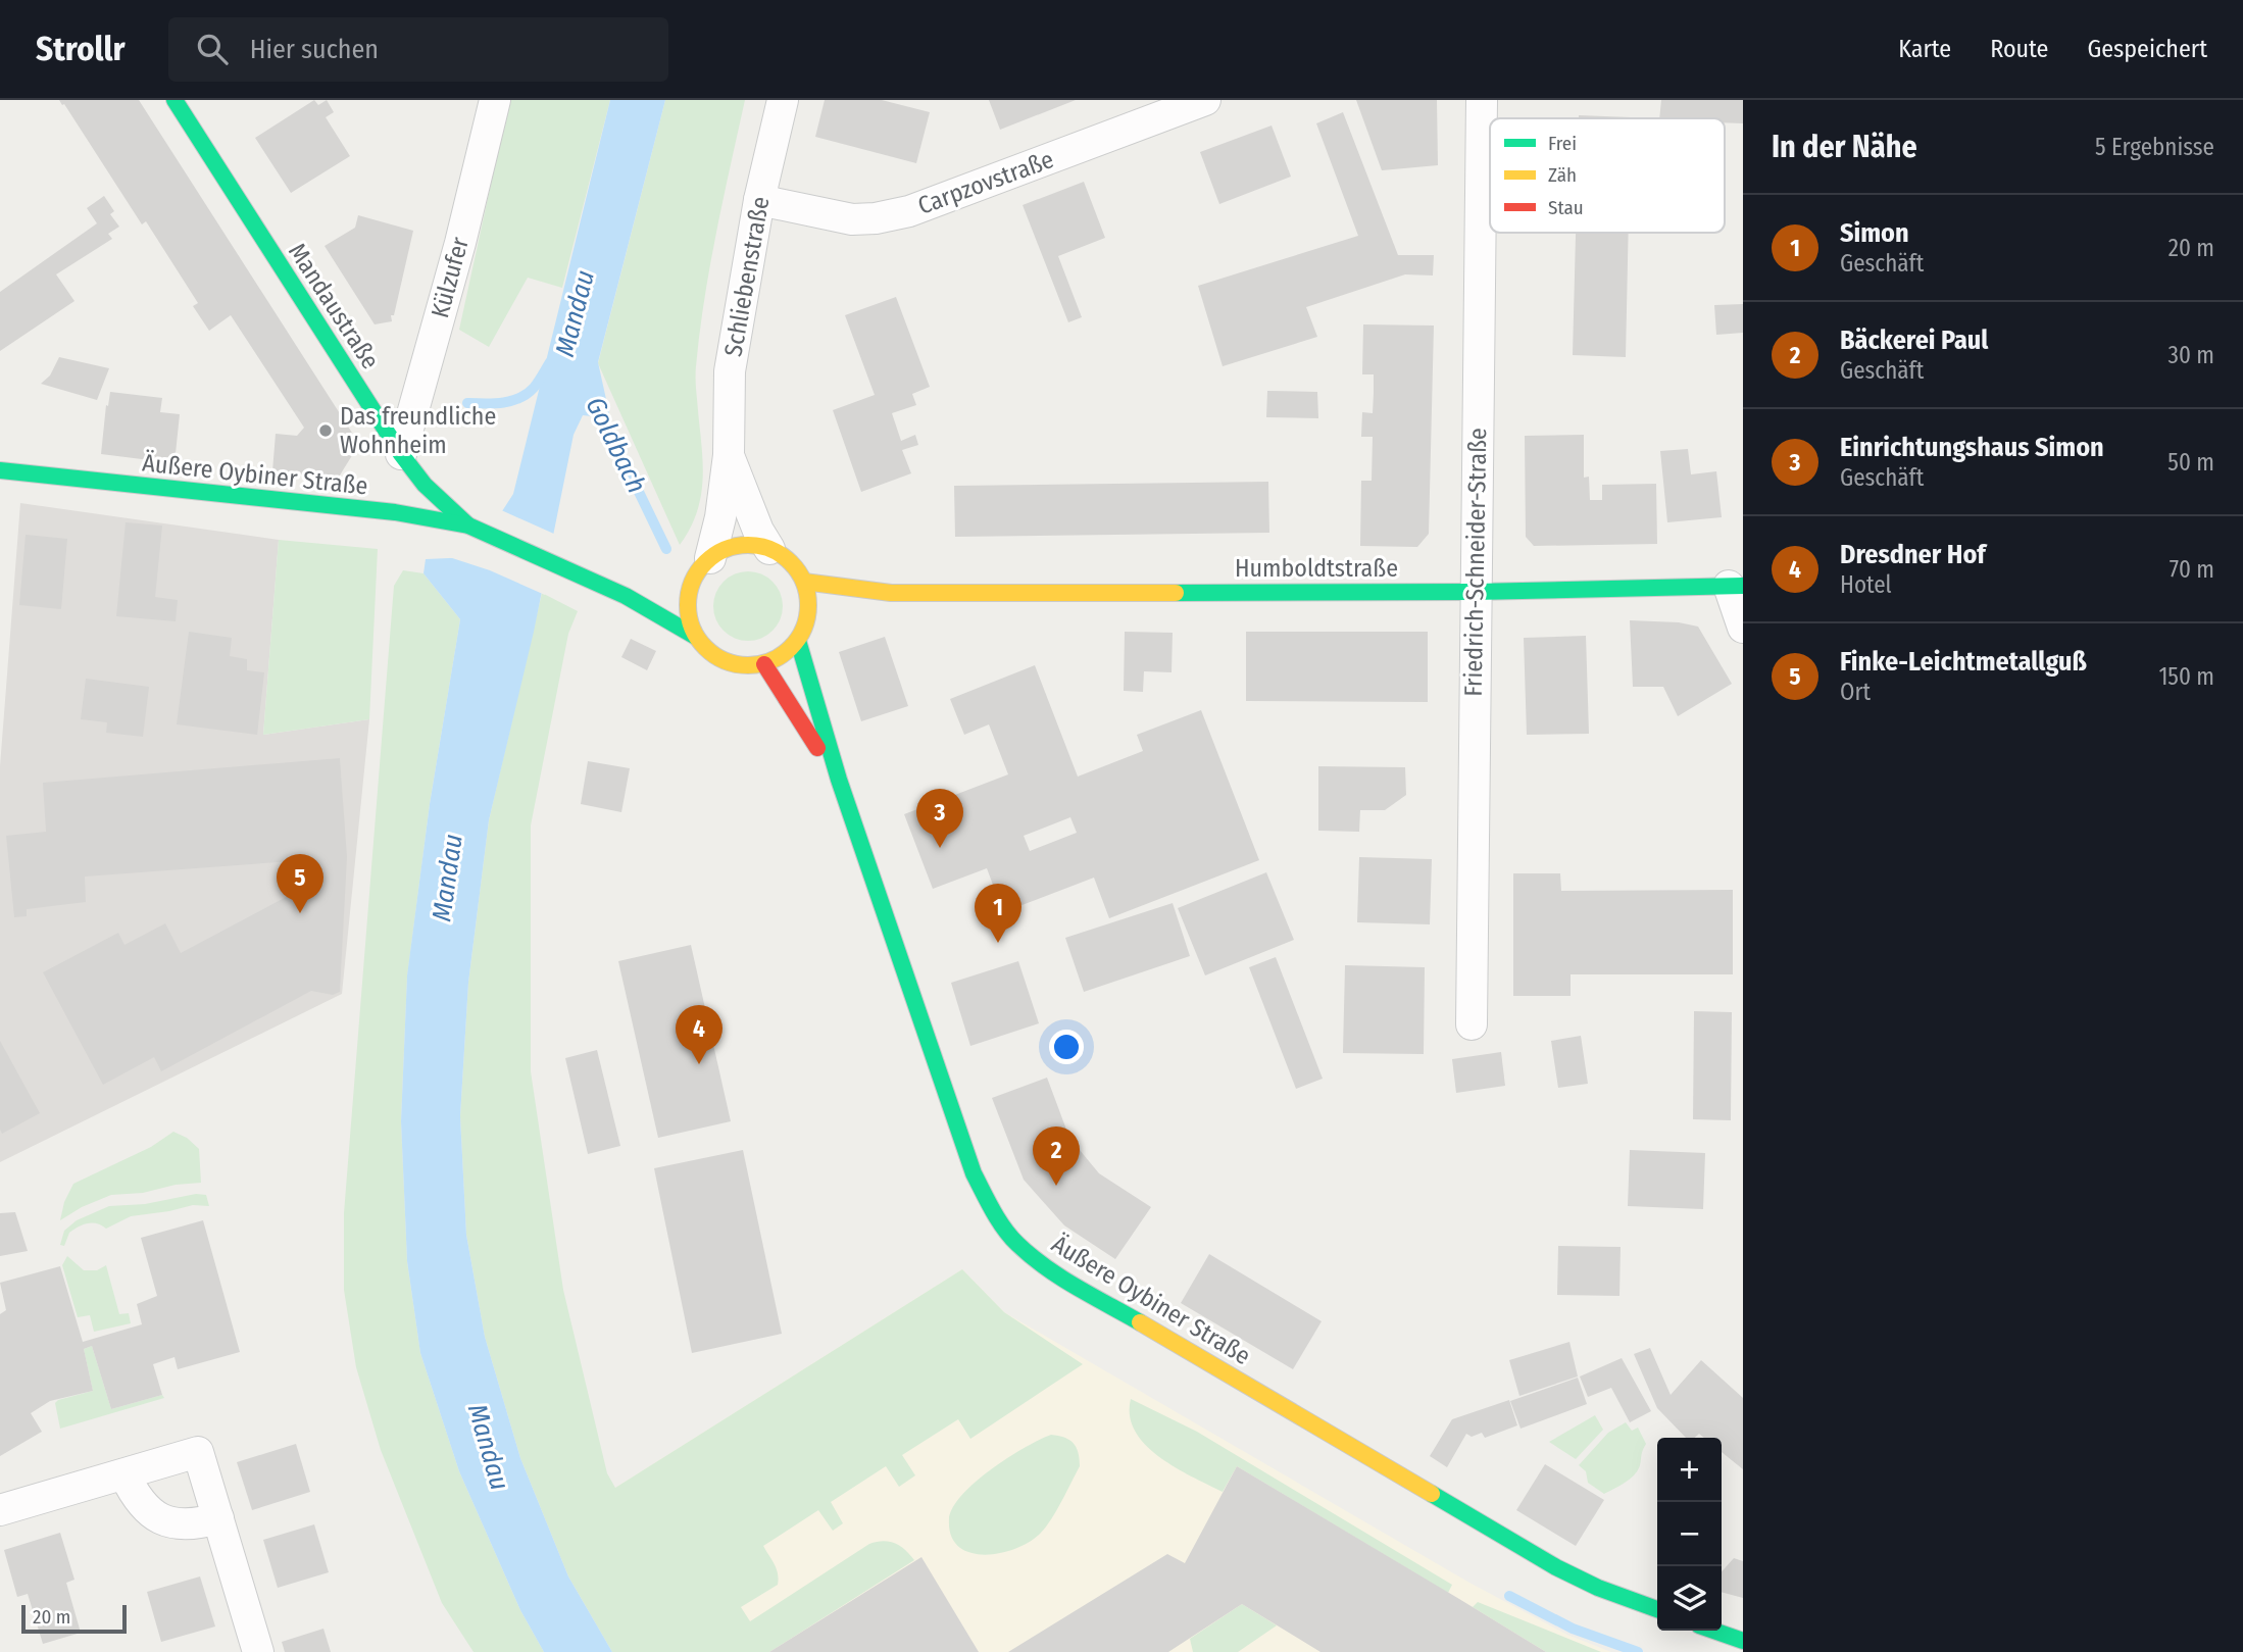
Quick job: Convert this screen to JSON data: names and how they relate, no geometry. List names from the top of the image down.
{
  "streets": {
    "main road": ["Mandaustraße", "Äußere Oybiner Straße", "Humboldtstraße"],
    "street": [
      "Carpzovstraße",
      "Schliebenstraße",
      "Külzufer",
      "Friedrich-Schneider-Straße"
    ]
  },
  "crossings": [
    ["Carpzovstraße", "Schliebenstraße"],
    ["Schliebenstraße", "Äußere Oybiner Straße"],
    ["Schliebenstraße", "Humboldtstraße"],
    ["Külzufer", "Mandaustraße"],
    ["Mandaustraße", "Äußere Oybiner Straße"],
    ["Äußere Oybiner Straße", "Humboldtstraße"],
    ["Friedrich-Schneider-Straße", "Humboldtstraße"]
  ],
  "water": ["Mandau", "Goldbach"],
  "places": ["Das freundliche Wohnheim"],
  "legend": ["Frei", "Zäh", "Stau"],
  "scale_bar": "20 m",
  "page": {
    "header": "Strollr",
    "search": "Hier suchen",
    "nav": ["Karte", "Route", "Gespeichert"],
    "heading": ["In der Nähe", "5 Ergebnisse"],
    "list": [
      {
        "mark": "1",
        "name": "Simon",
        "note": "Geschäft",
        "value": "20 m"
      },
      {
        "mark": "2",
        "name": "Bäckerei Paul",
        "note": "Geschäft",
        "value": "30 m"
      },
      {
        "mark": "3",
        "name": "Einrichtungshaus Simon",
        "note": "Geschäft",
        "value": "50 m"
      },
      {
        "mark": "4",
        "name": "Dresdner Hof",
        "note": "Hotel",
        "value": "70 m"
      },
      {
        "mark": "5",
        "name": "Finke-Leichtmetallguß",
        "note": "Ort",
        "value": "150 m"
      }
    ],
    "pins": [
      "3",
      "5",
      "1",
      "4",
      "2"
    ],
    "map_buttons": ["+", "−"],
    "scale": "20 m"
  }
}
